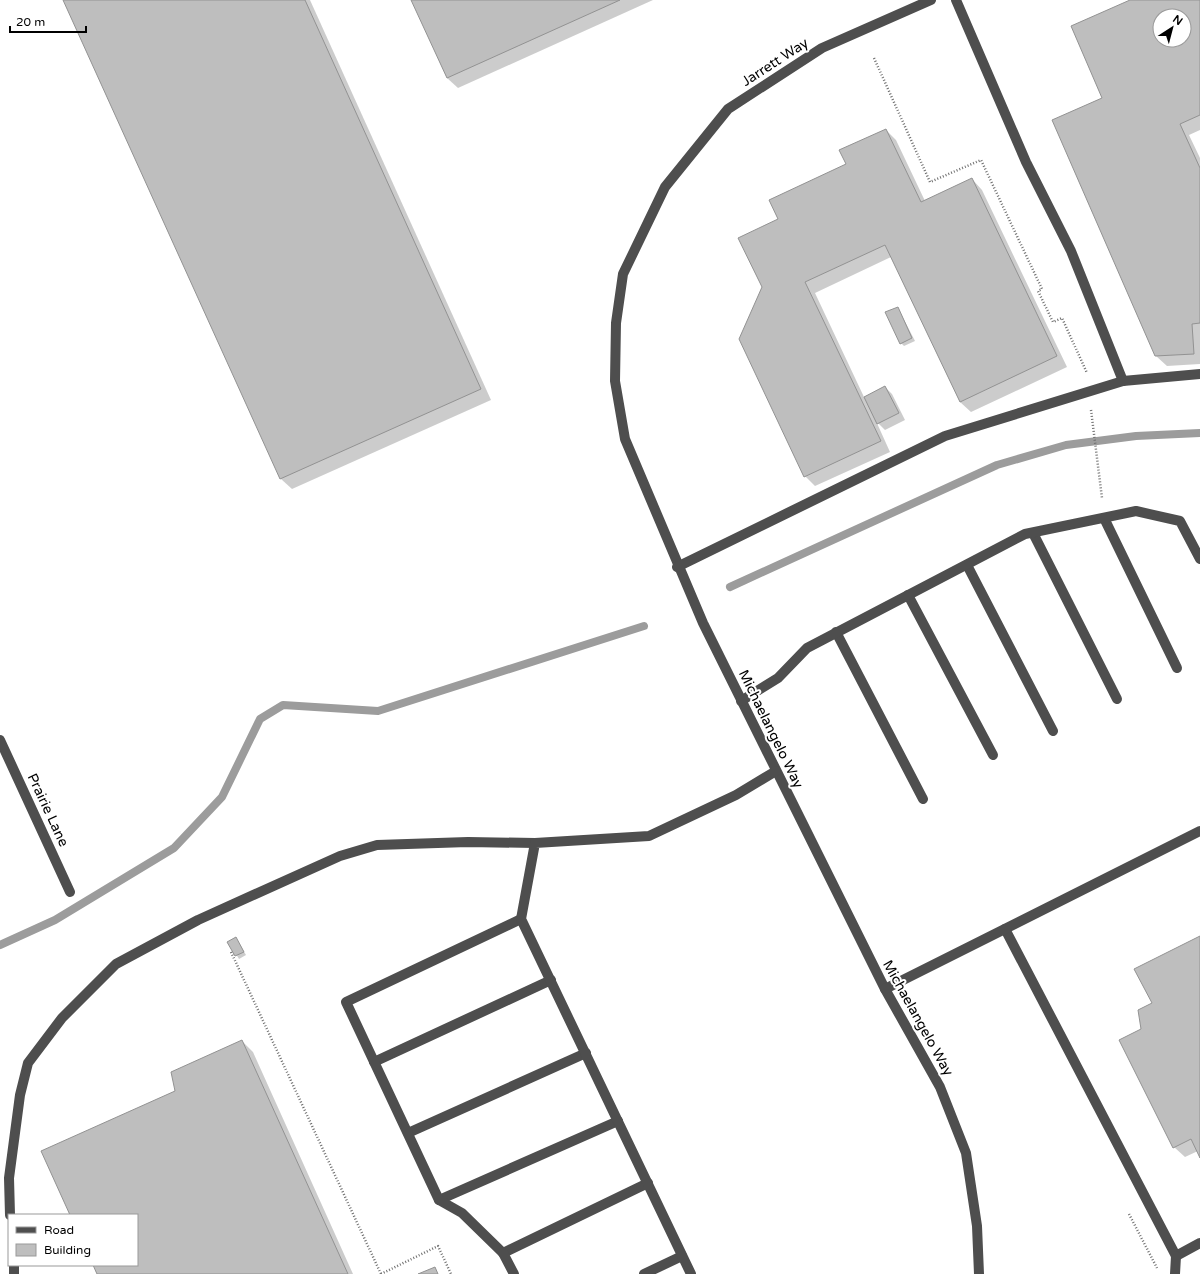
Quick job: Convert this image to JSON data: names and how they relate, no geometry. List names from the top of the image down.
{
  "streets": {
    "street": ["Jarrett Way", "Michaelangelo Way", "Prairie Lane"]
  },
  "crossings": [
    ["Jarrett Way", "Michaelangelo Way"]
  ],
  "legend": ["Road", "Building"],
  "scale_bar": "20 m",
  "north": "top right"
}
